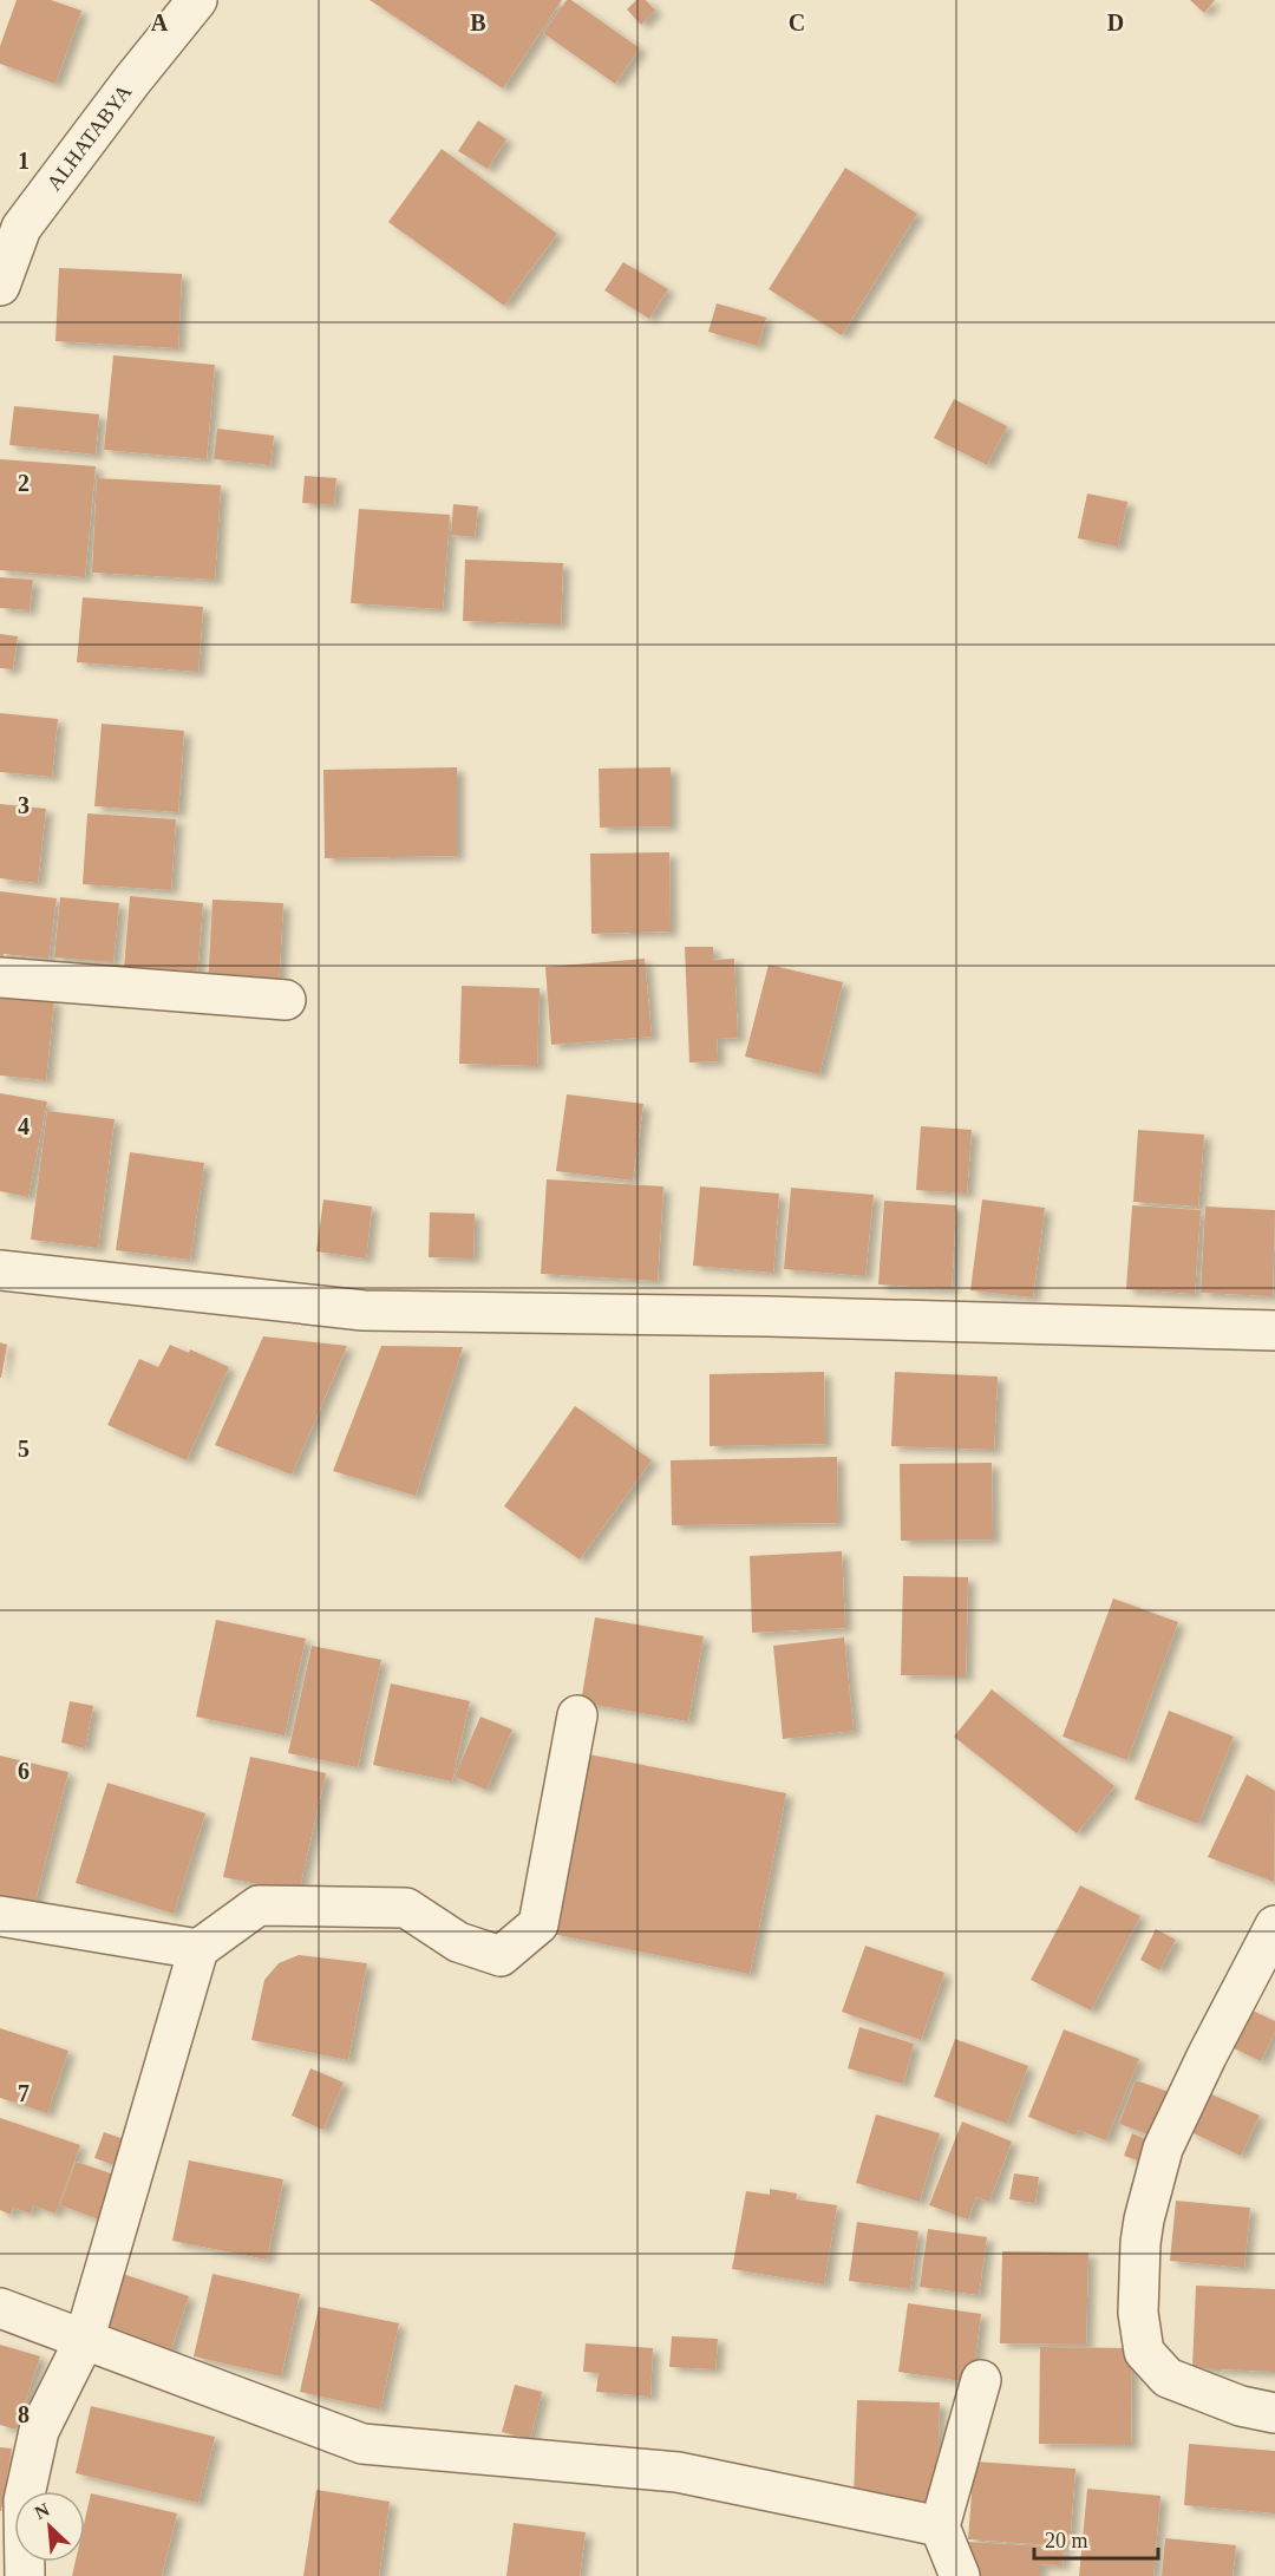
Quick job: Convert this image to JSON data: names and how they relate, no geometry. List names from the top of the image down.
{
  "streets": {
    "street": ["ALHATABYA"]
  },
  "scale_bar": "20 m",
  "north": "top left",
  "grid": {
    "columns": [
      "A",
      "B",
      "C",
      "D"
    ],
    "rows": [
      "1",
      "2",
      "3",
      "4",
      "5",
      "6",
      "7",
      "8"
    ]
  }
}
